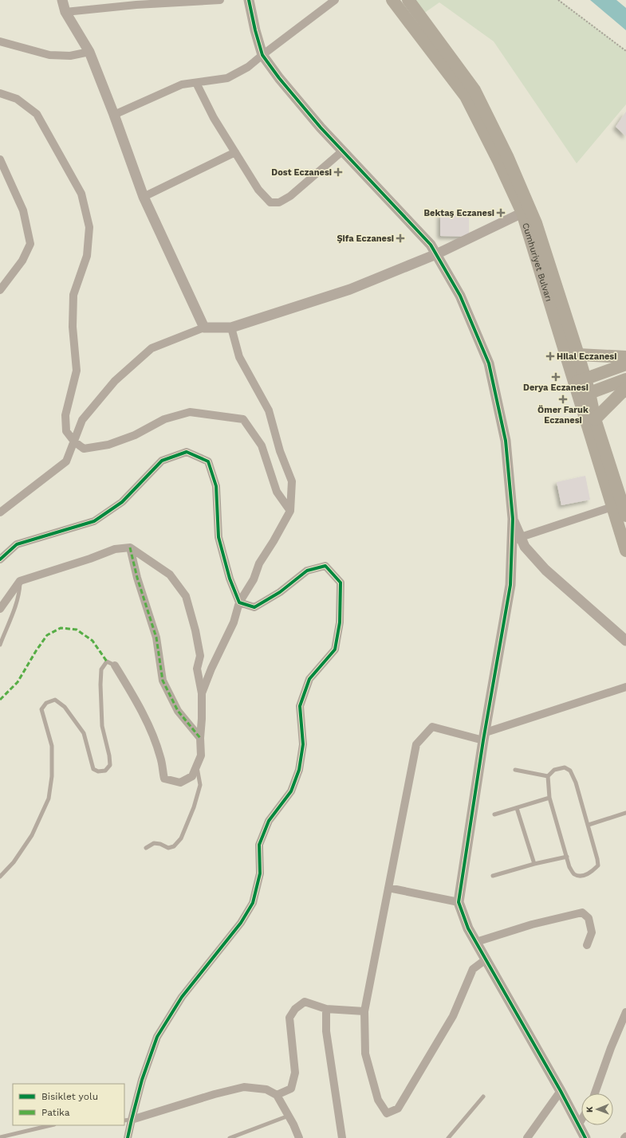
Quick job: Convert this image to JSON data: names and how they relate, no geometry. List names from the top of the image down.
{
  "streets": {
    "main road": ["Cumhuriyet Bulvarı"]
  },
  "places": {
    "health": [
      "Dost Eczanesi",
      "Bektaş Eczanesi",
      "Şifa Eczanesi",
      "Hilal Eczanesi",
      "Derya Eczanesi",
      "Ömer Faruk Eczanesi"
    ]
  },
  "legend": ["Bisiklet yolu", "Patika"],
  "north": "left"
}
